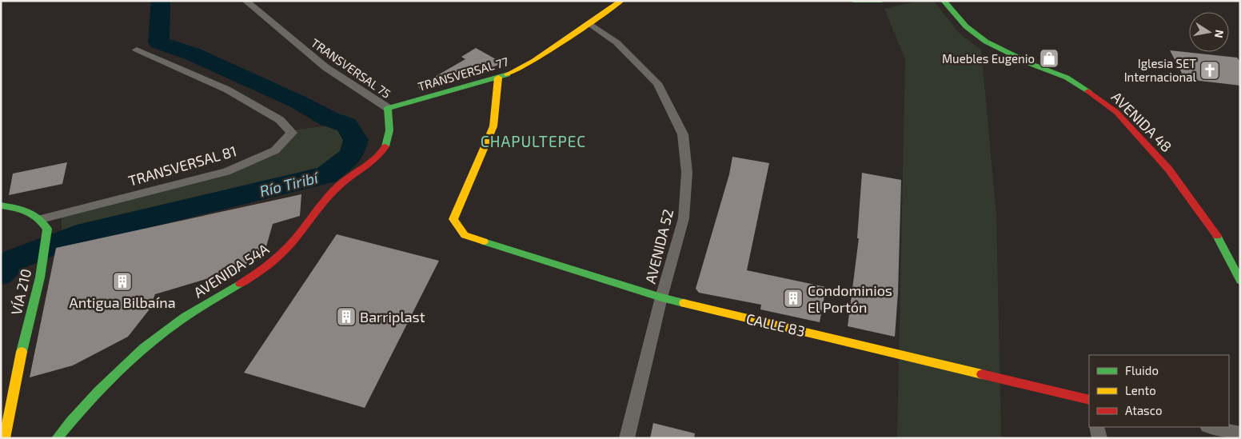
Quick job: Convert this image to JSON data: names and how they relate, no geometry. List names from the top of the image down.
{
  "streets": {
    "street": [
      "TRANSVERSAL 75",
      "TRANSVERSAL 77",
      "AVENIDA 48",
      "TRANSVERSAL 81",
      "AVENIDA 52",
      "AVENIDA 54A",
      "VÍA 210",
      "CALLE 83"
    ]
  },
  "crossings": [
    ["TRANSVERSAL 75", "TRANSVERSAL 77"],
    ["TRANSVERSAL 75", "AVENIDA 54A"],
    ["TRANSVERSAL 77", "AVENIDA 52"],
    ["TRANSVERSAL 77", "AVENIDA 54A"],
    ["TRANSVERSAL 77", "CALLE 83"],
    ["TRANSVERSAL 81", "VÍA 210"],
    ["AVENIDA 52", "CALLE 83"]
  ],
  "districts": ["CHAPULTEPEC"],
  "water": ["Río Tiribí"],
  "places": {
    "shop": ["Muebles Eugenio"],
    "church": ["Iglesia SET Internacional"],
    "building": ["Antigua Bilbaína", "Condominios El Portón", "Barriplast"]
  },
  "legend": ["Fluido", "Lento", "Atasco"],
  "north": "right"
}
